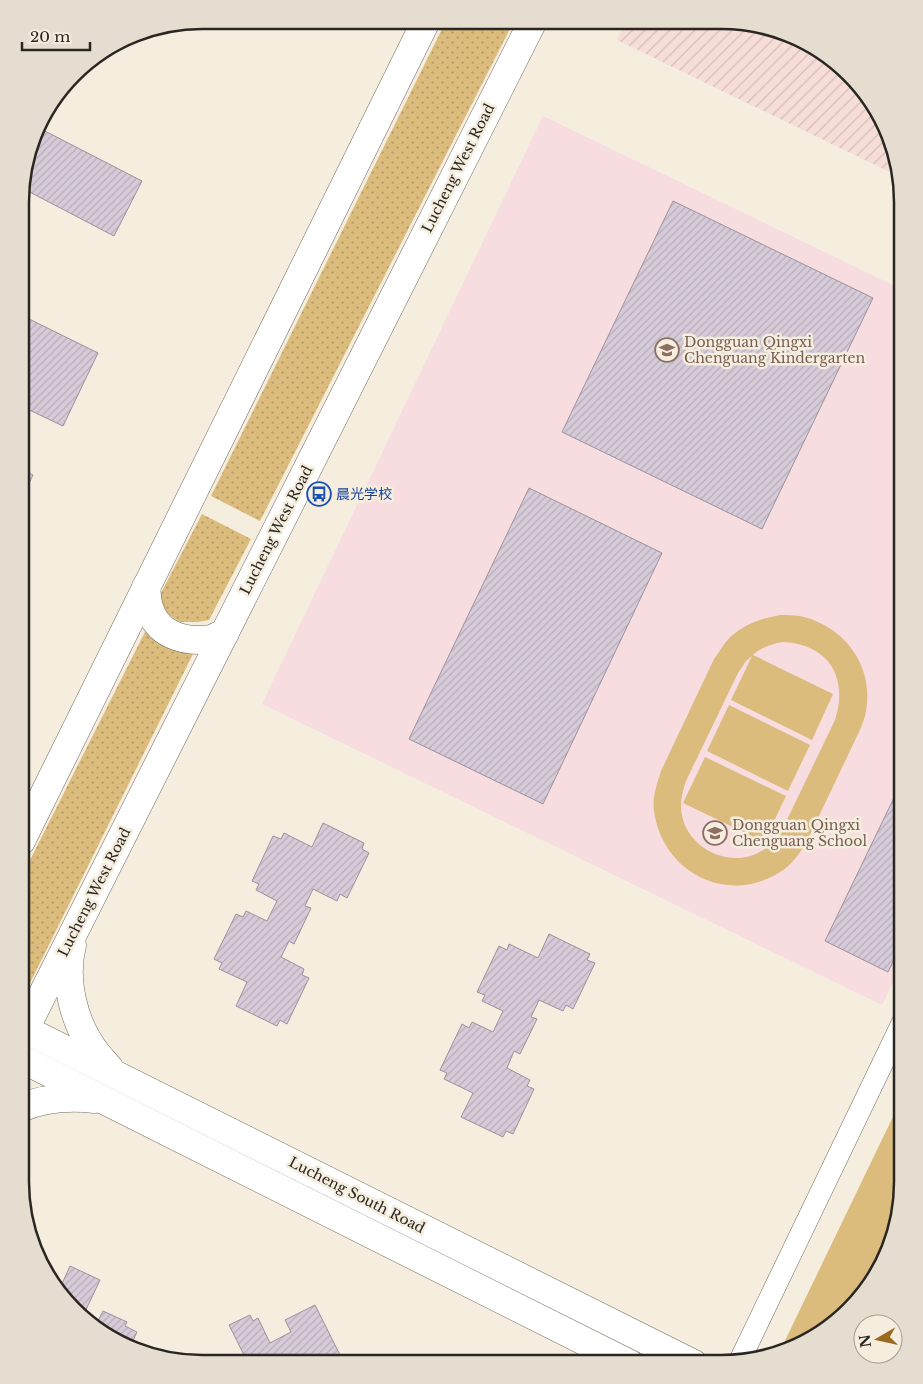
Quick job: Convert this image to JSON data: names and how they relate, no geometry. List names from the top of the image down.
{
  "streets": {
    "street": ["Lucheng West Road", "Lucheng South Road"]
  },
  "places": {
    "school or university": ["Dongguan Qingxi Chenguang Kindergarten", "Dongguan Qingxi Chenguang School"],
    "bus stop": ["晨光学校"]
  },
  "scale_bar": "20 m",
  "north": "left"
}
